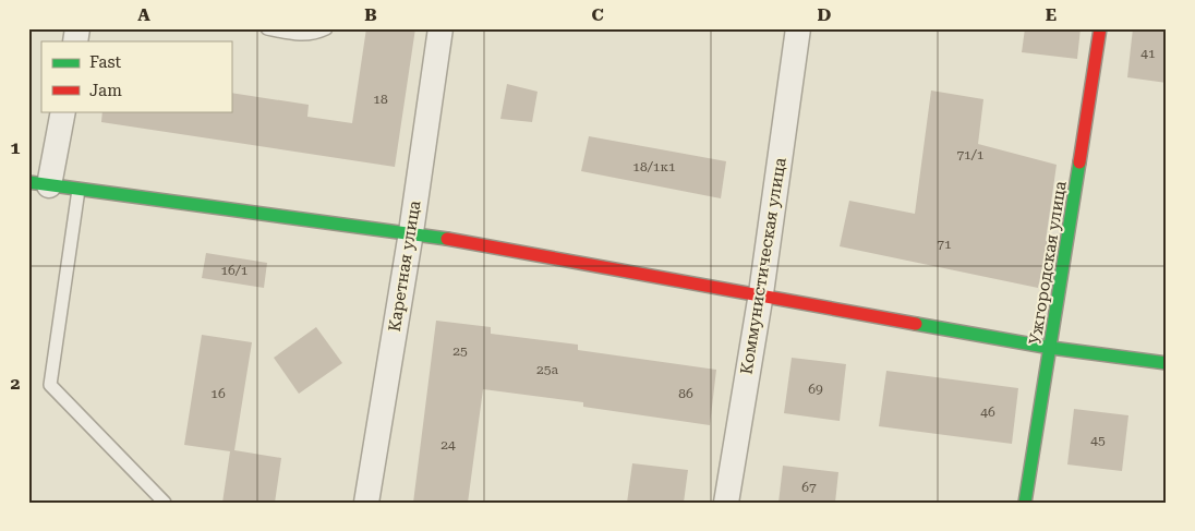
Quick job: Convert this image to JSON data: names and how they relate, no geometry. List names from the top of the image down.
{
  "streets": {
    "main road": ["Ужгородская улица"],
    "street": ["Каретная улица", "Коммунистическая улица"]
  },
  "house_numbers": [
    "41",
    "18",
    "71/1",
    "18/1к1",
    "71",
    "16/1",
    "25",
    "25а",
    "69",
    "16",
    "86",
    "46",
    "45",
    "24",
    "67"
  ],
  "legend": ["Fast", "Jam"],
  "grid": {
    "columns": [
      "A",
      "B",
      "C",
      "D",
      "E"
    ],
    "rows": ["1", "2"]
  }
}
